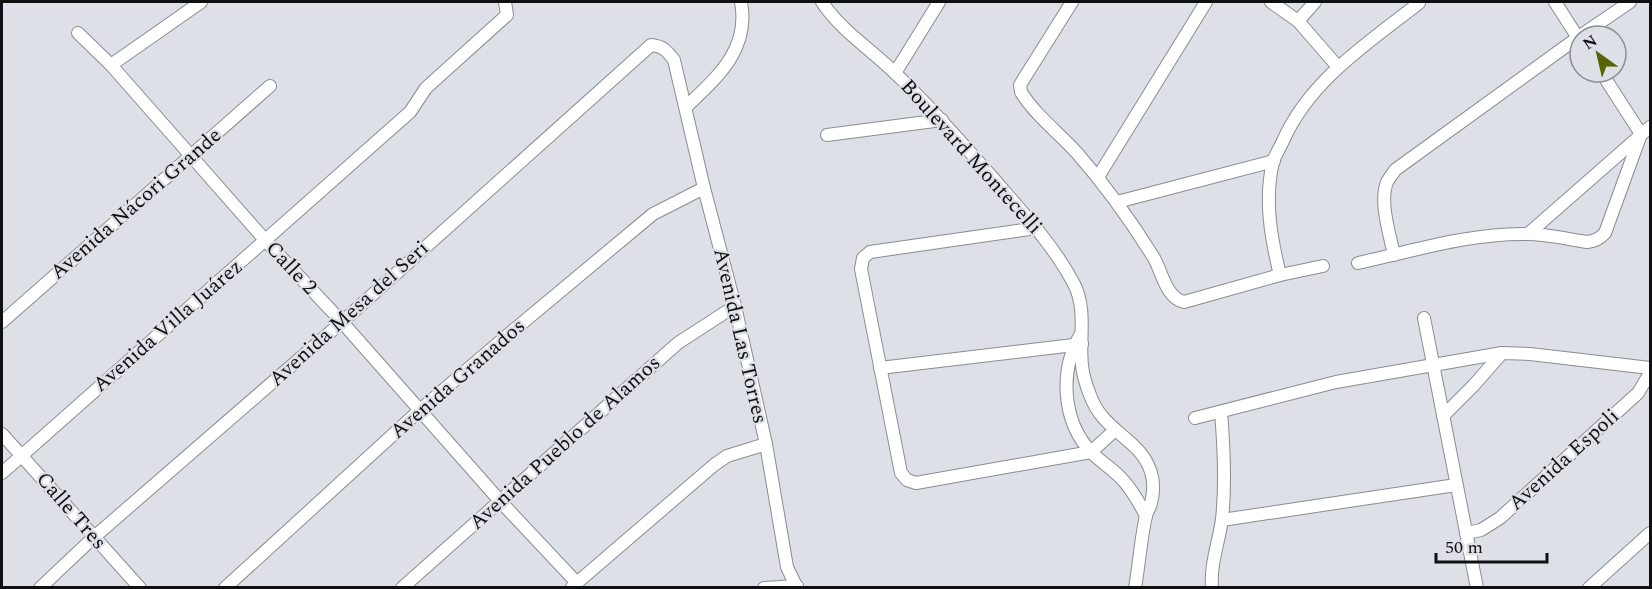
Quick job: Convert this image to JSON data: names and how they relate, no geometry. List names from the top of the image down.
{
  "streets": {
    "street": [
      "Boulevard Montecelli",
      "Avenida Nácori Grande",
      "Calle 2",
      "Avenida Mesa del Seri",
      "Avenida Villa Juárez",
      "Avenida Las Torres",
      "Avenida Granados",
      "Avenida Pueblo de Alamos",
      "Avenida Espoli",
      "Calle Tres"
    ]
  },
  "crossings": [
    ["Avenida Nácori Grande", "Calle 2"],
    ["Calle 2", "Avenida Mesa del Seri"],
    ["Calle 2", "Avenida Villa Juárez"],
    ["Calle 2", "Avenida Granados"],
    ["Calle 2", "Avenida Pueblo de Alamos"],
    ["Avenida Mesa del Seri", "Avenida Las Torres"],
    ["Avenida Mesa del Seri", "Calle Tres"],
    ["Avenida Villa Juárez", "Calle Tres"],
    ["Avenida Las Torres", "Avenida Granados"],
    ["Avenida Las Torres", "Avenida Pueblo de Alamos"]
  ],
  "scale_bar": "50 m",
  "north": "top left"
}
